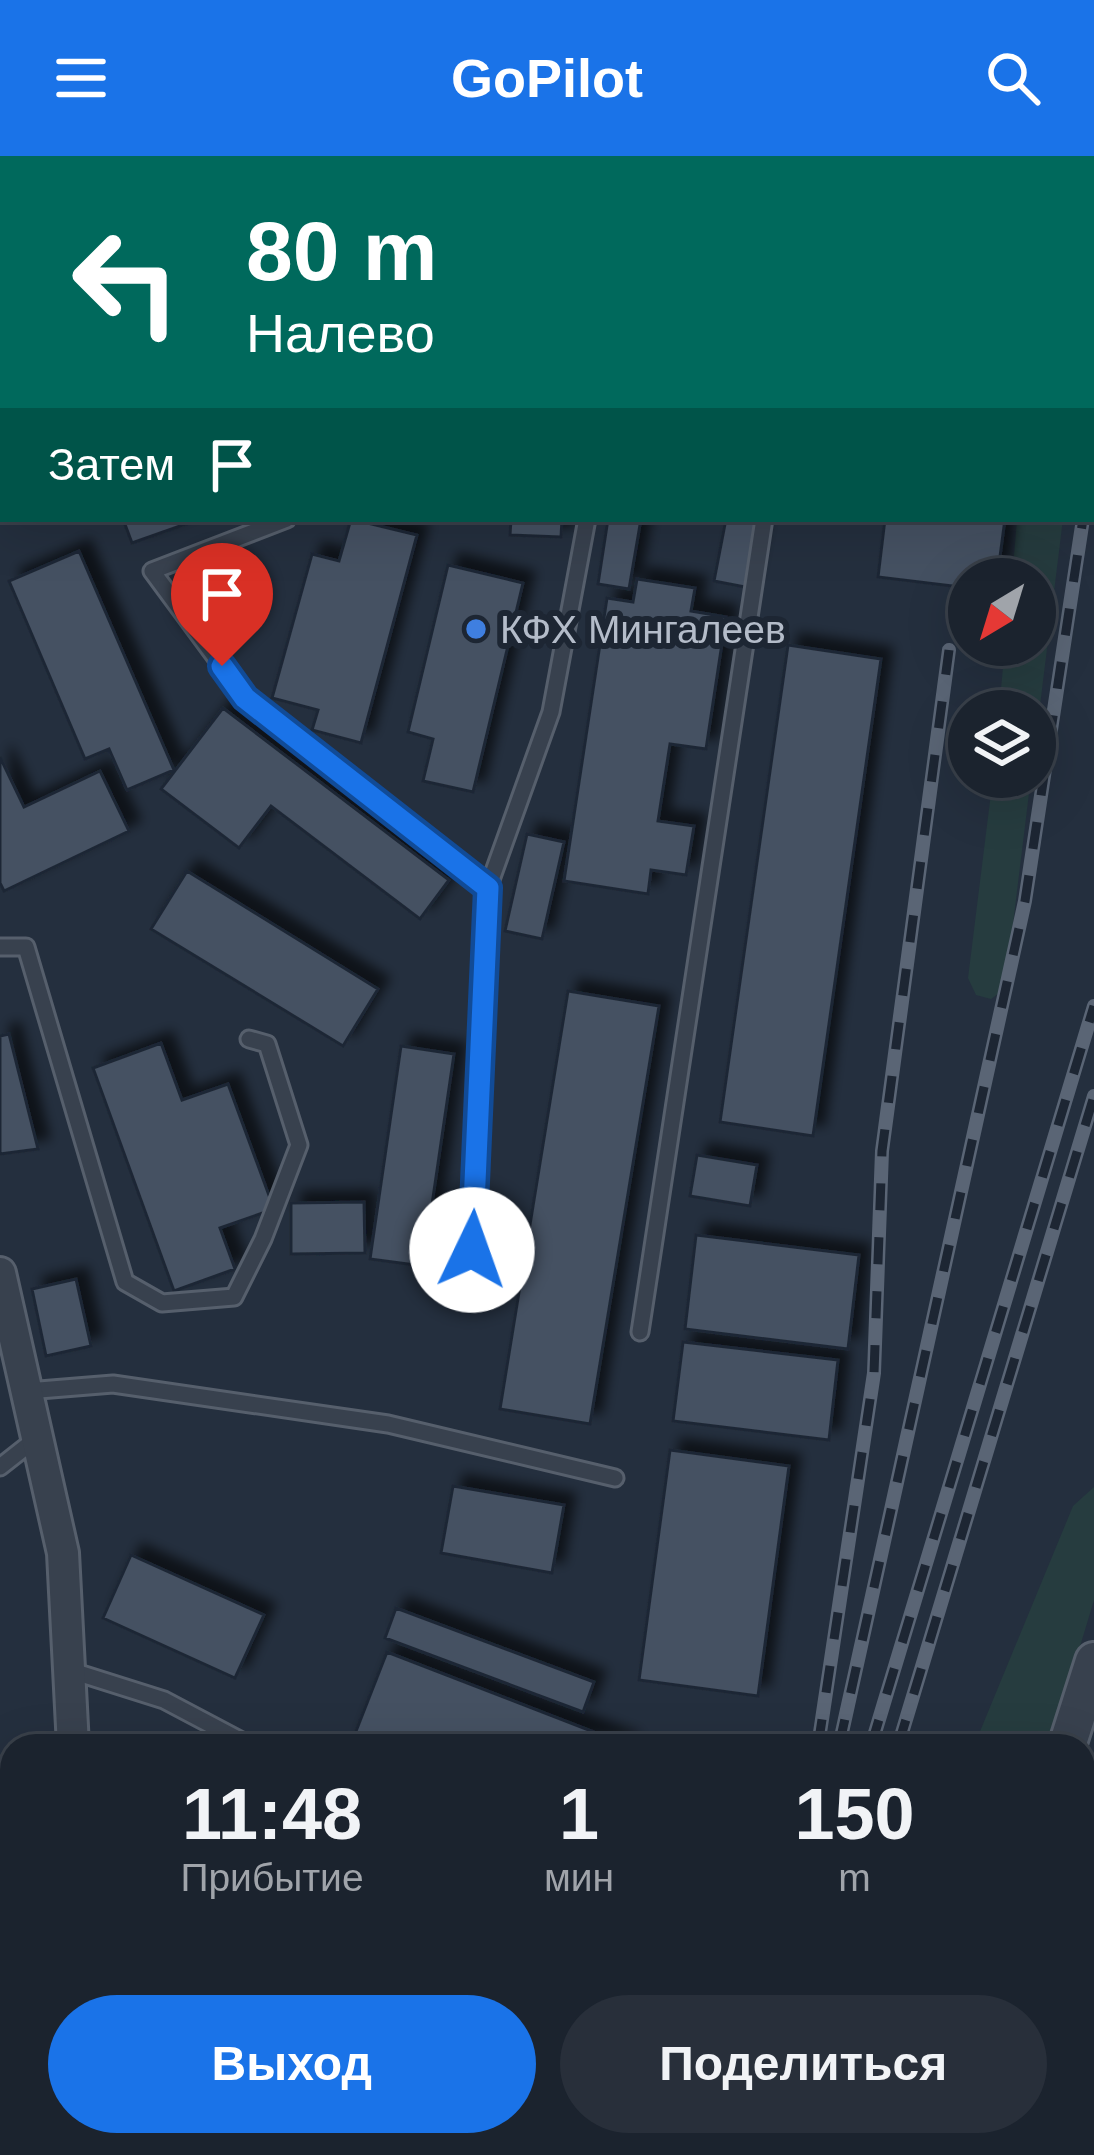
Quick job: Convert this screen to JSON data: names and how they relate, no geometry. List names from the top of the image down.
{
  "places": ["КФХ Мингалеев"],
  "north": "bottom left",
  "page": {
    "header": "GoPilot",
    "turn": ["80 m", "Налево"],
    "then": "Затем",
    "eta": [
      "11:48",
      "Прибытие",
      "1",
      "мин",
      "150",
      "m"
    ],
    "buttons": ["Выход", "Поделиться"]
  }
}
